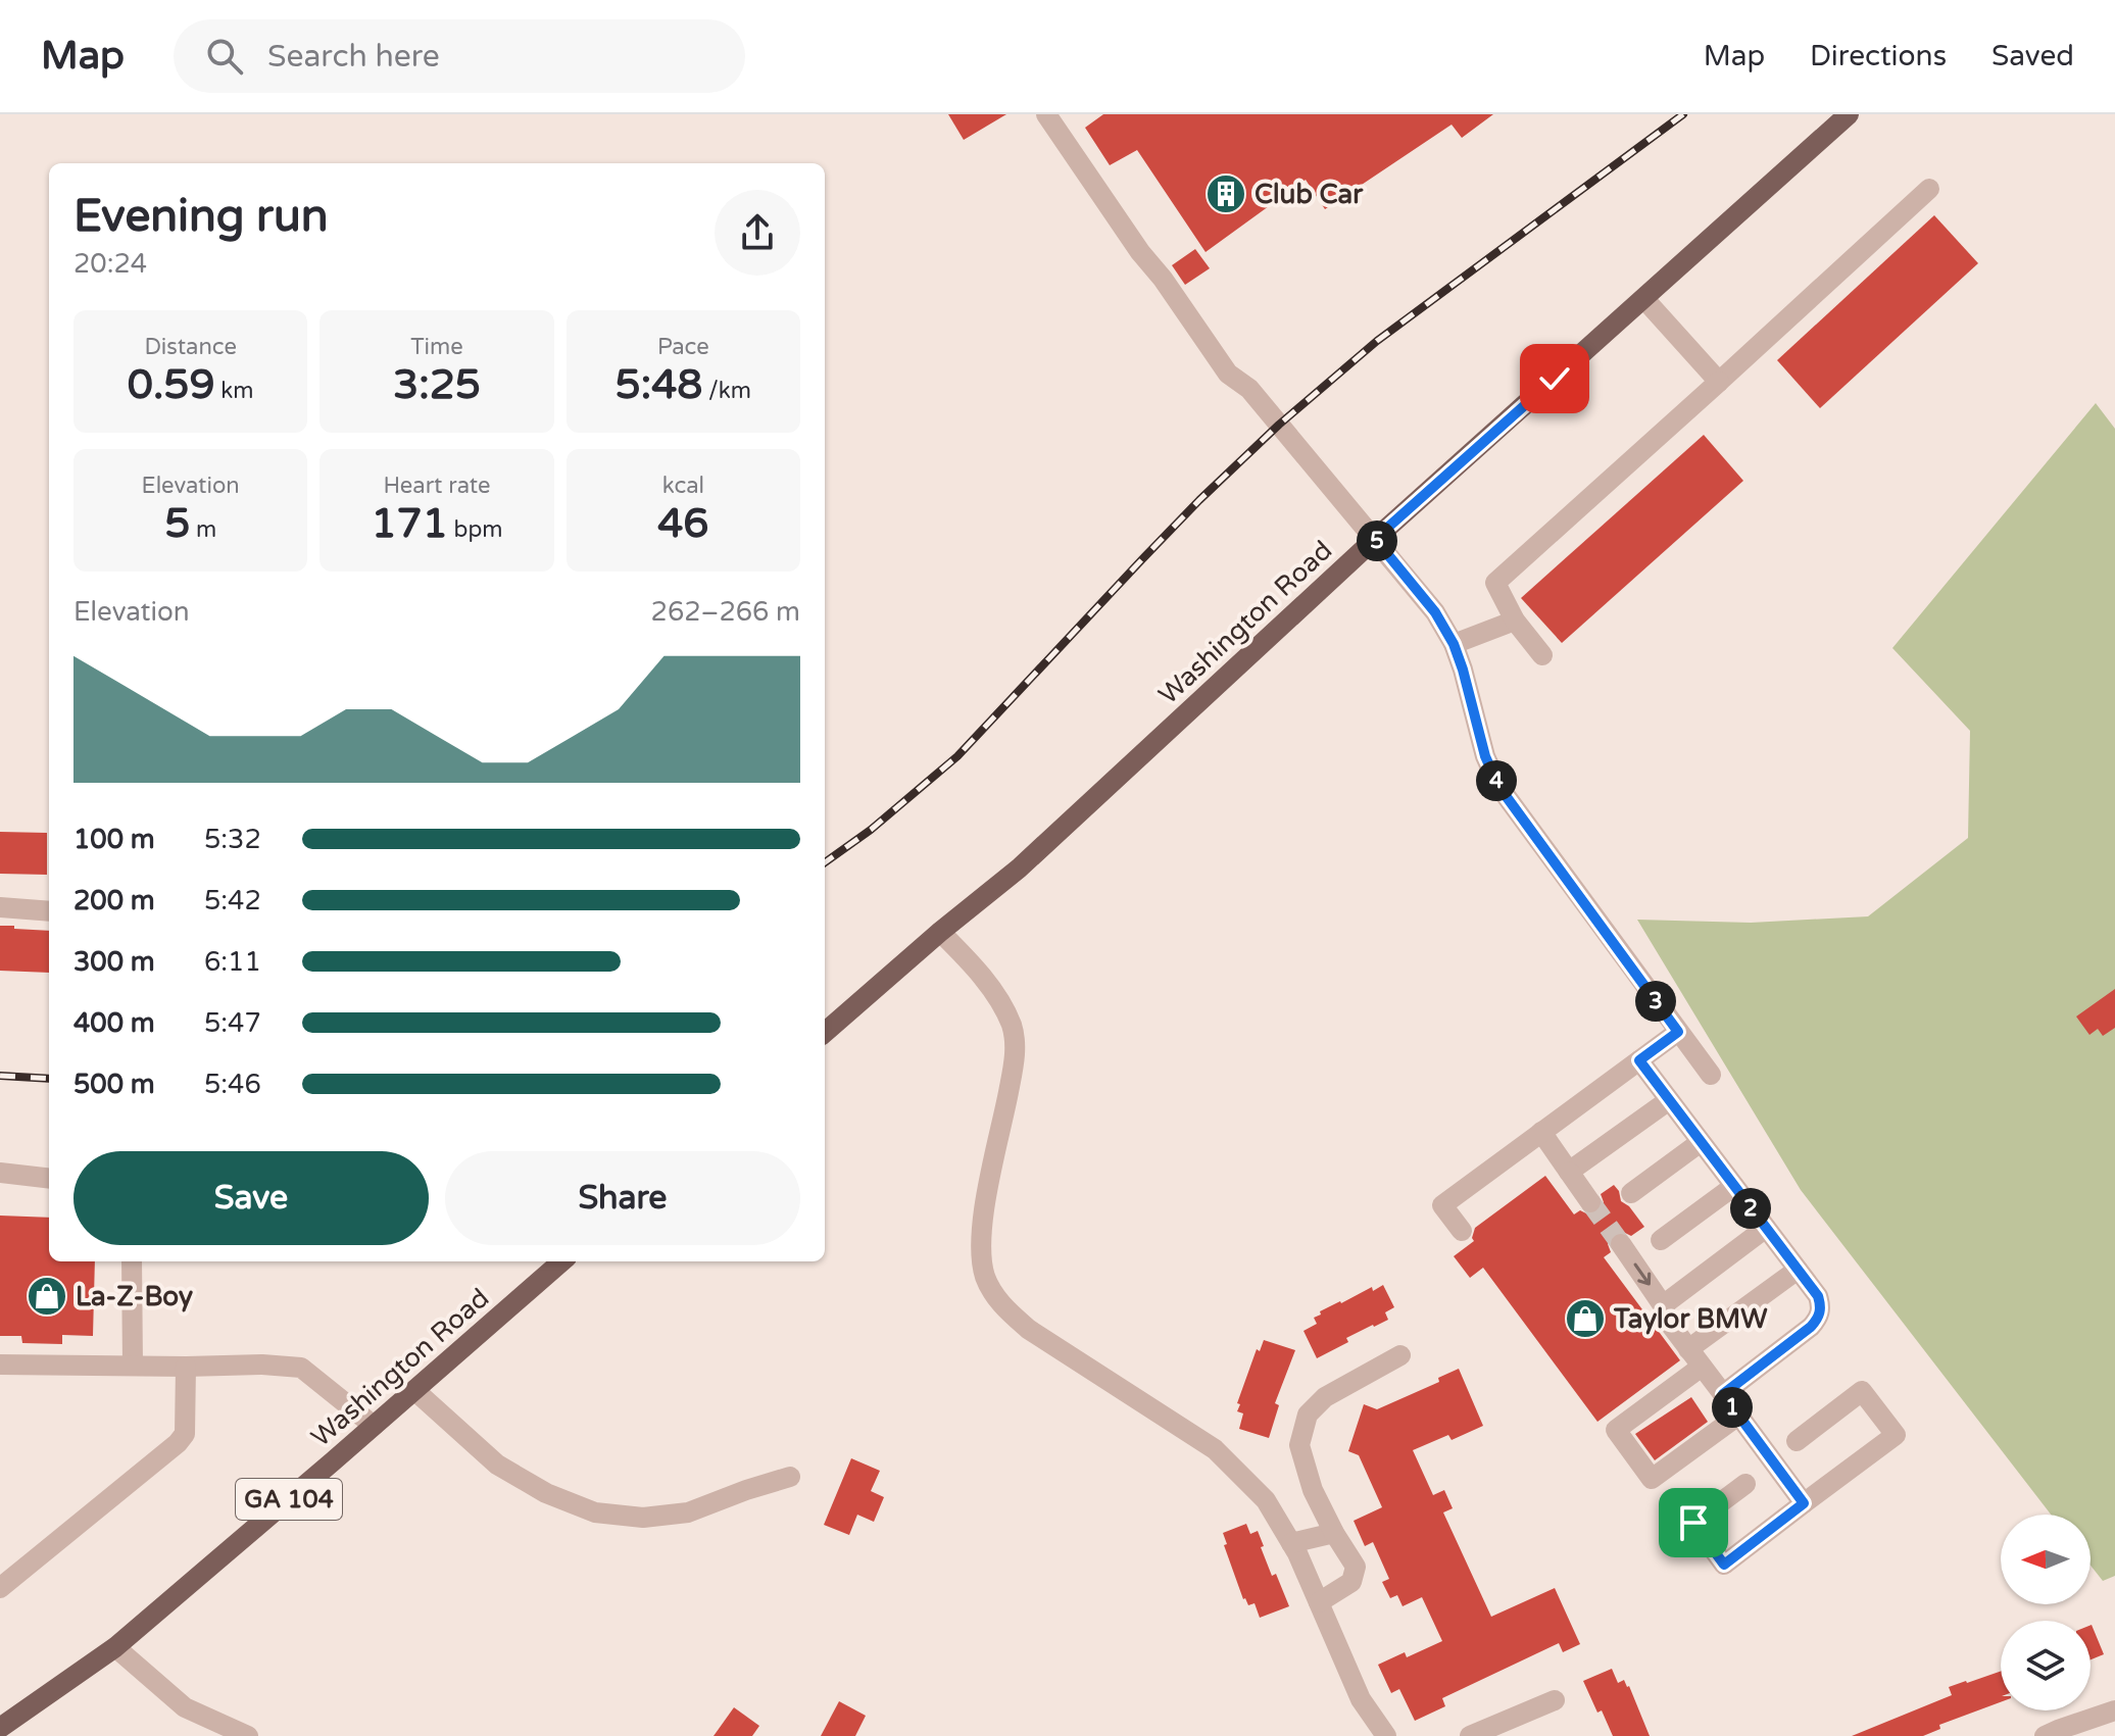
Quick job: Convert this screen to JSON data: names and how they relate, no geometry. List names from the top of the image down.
{
  "streets": {
    "main road": ["Washington Road", "GA 104"]
  },
  "places": {
    "building": ["Club Car"],
    "shop": ["La-Z-Boy", "Taylor BMW"]
  },
  "north": "left",
  "page": {
    "header": "Map",
    "search": "Search here",
    "nav": ["Map", "Directions", "Saved"],
    "heading": ["Evening run", "20:24"],
    "stats": [
      ["Distance", "0.59 km"],
      ["Time", "3:25"],
      ["Pace", "5:48 /km"],
      ["Elevation", "5 m"],
      ["Heart rate", "171 bpm"],
      ["kcal", "46"]
    ],
    "pins": [
      "5",
      "4",
      "3",
      "2",
      "1"
    ],
    "chart": ["Elevation", "262–266 m"],
    "list": [
      {
        "name": "100 m",
        "note": "5:32"
      },
      {
        "name": "200 m",
        "note": "5:42"
      },
      {
        "name": "300 m",
        "note": "6:11"
      },
      {
        "name": "400 m",
        "note": "5:47"
      },
      {
        "name": "500 m",
        "note": "5:46"
      }
    ],
    "buttons": ["Save", "Share"]
  }
}
